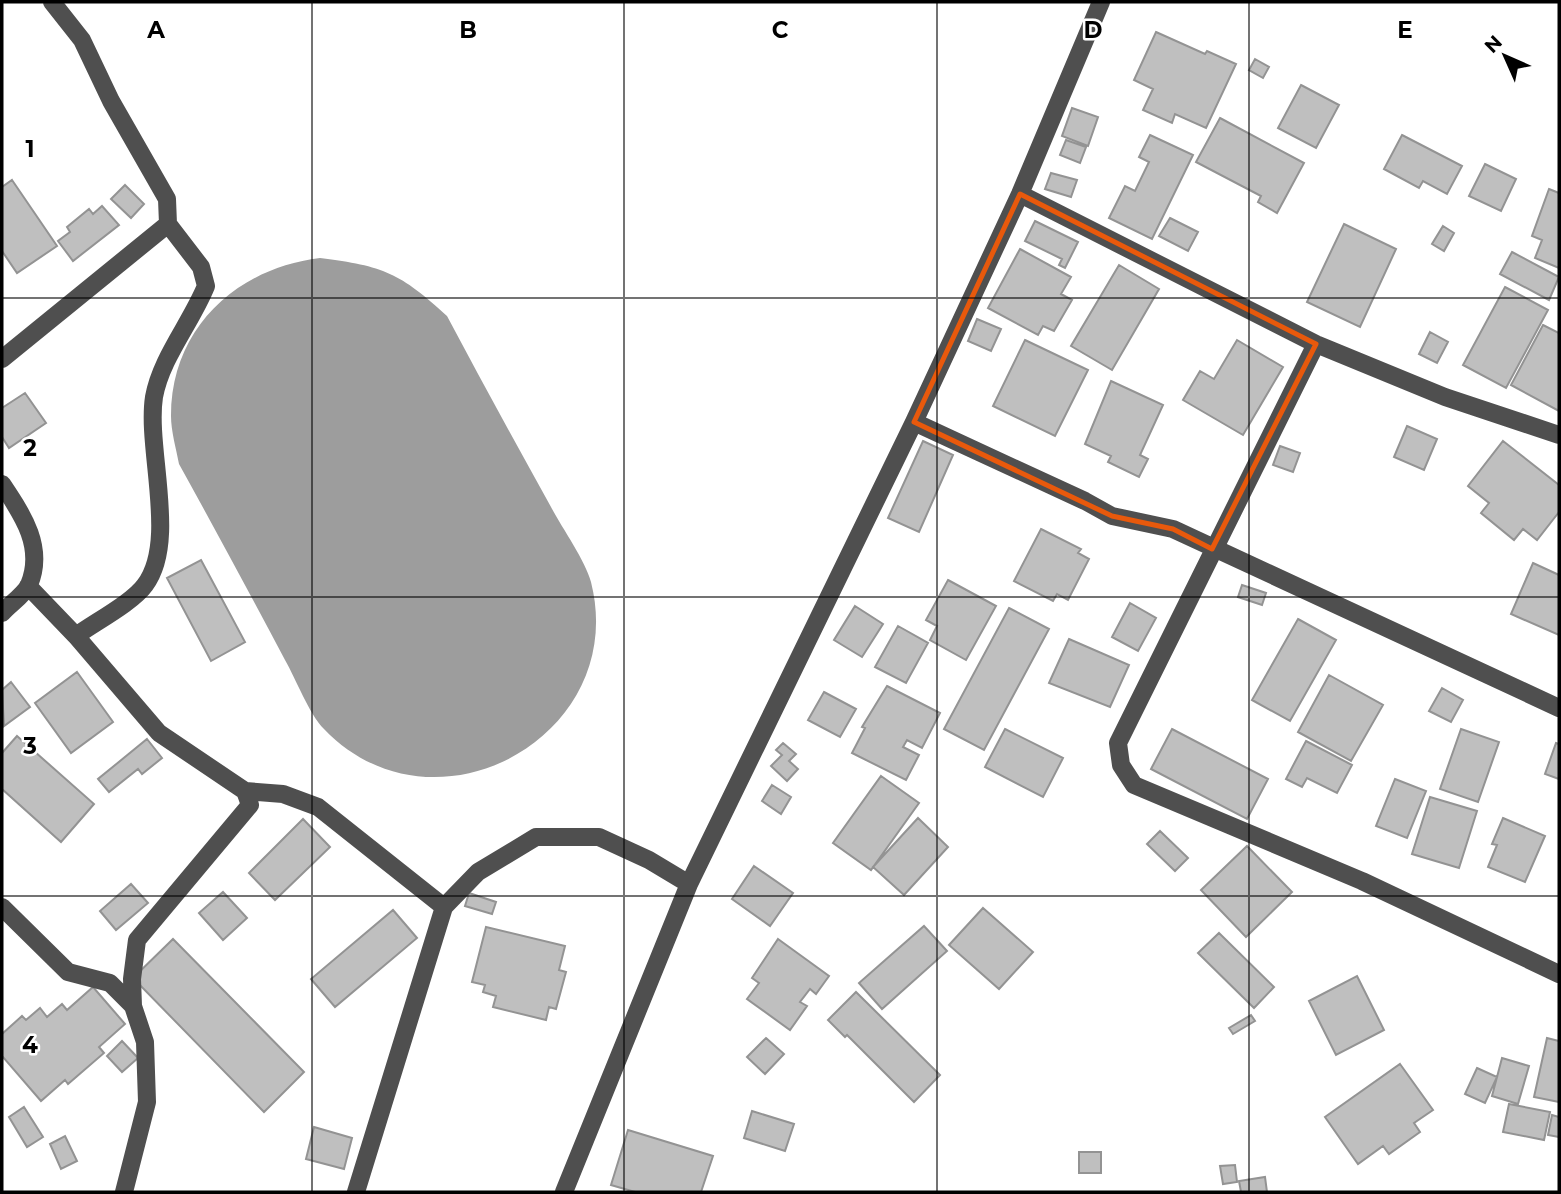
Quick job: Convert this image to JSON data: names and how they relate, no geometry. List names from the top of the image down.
{
  "north": "top left",
  "grid": {
    "columns": [
      "A",
      "B",
      "C",
      "D",
      "E"
    ],
    "rows": [
      "1",
      "2",
      "3",
      "4"
    ]
  }
}
